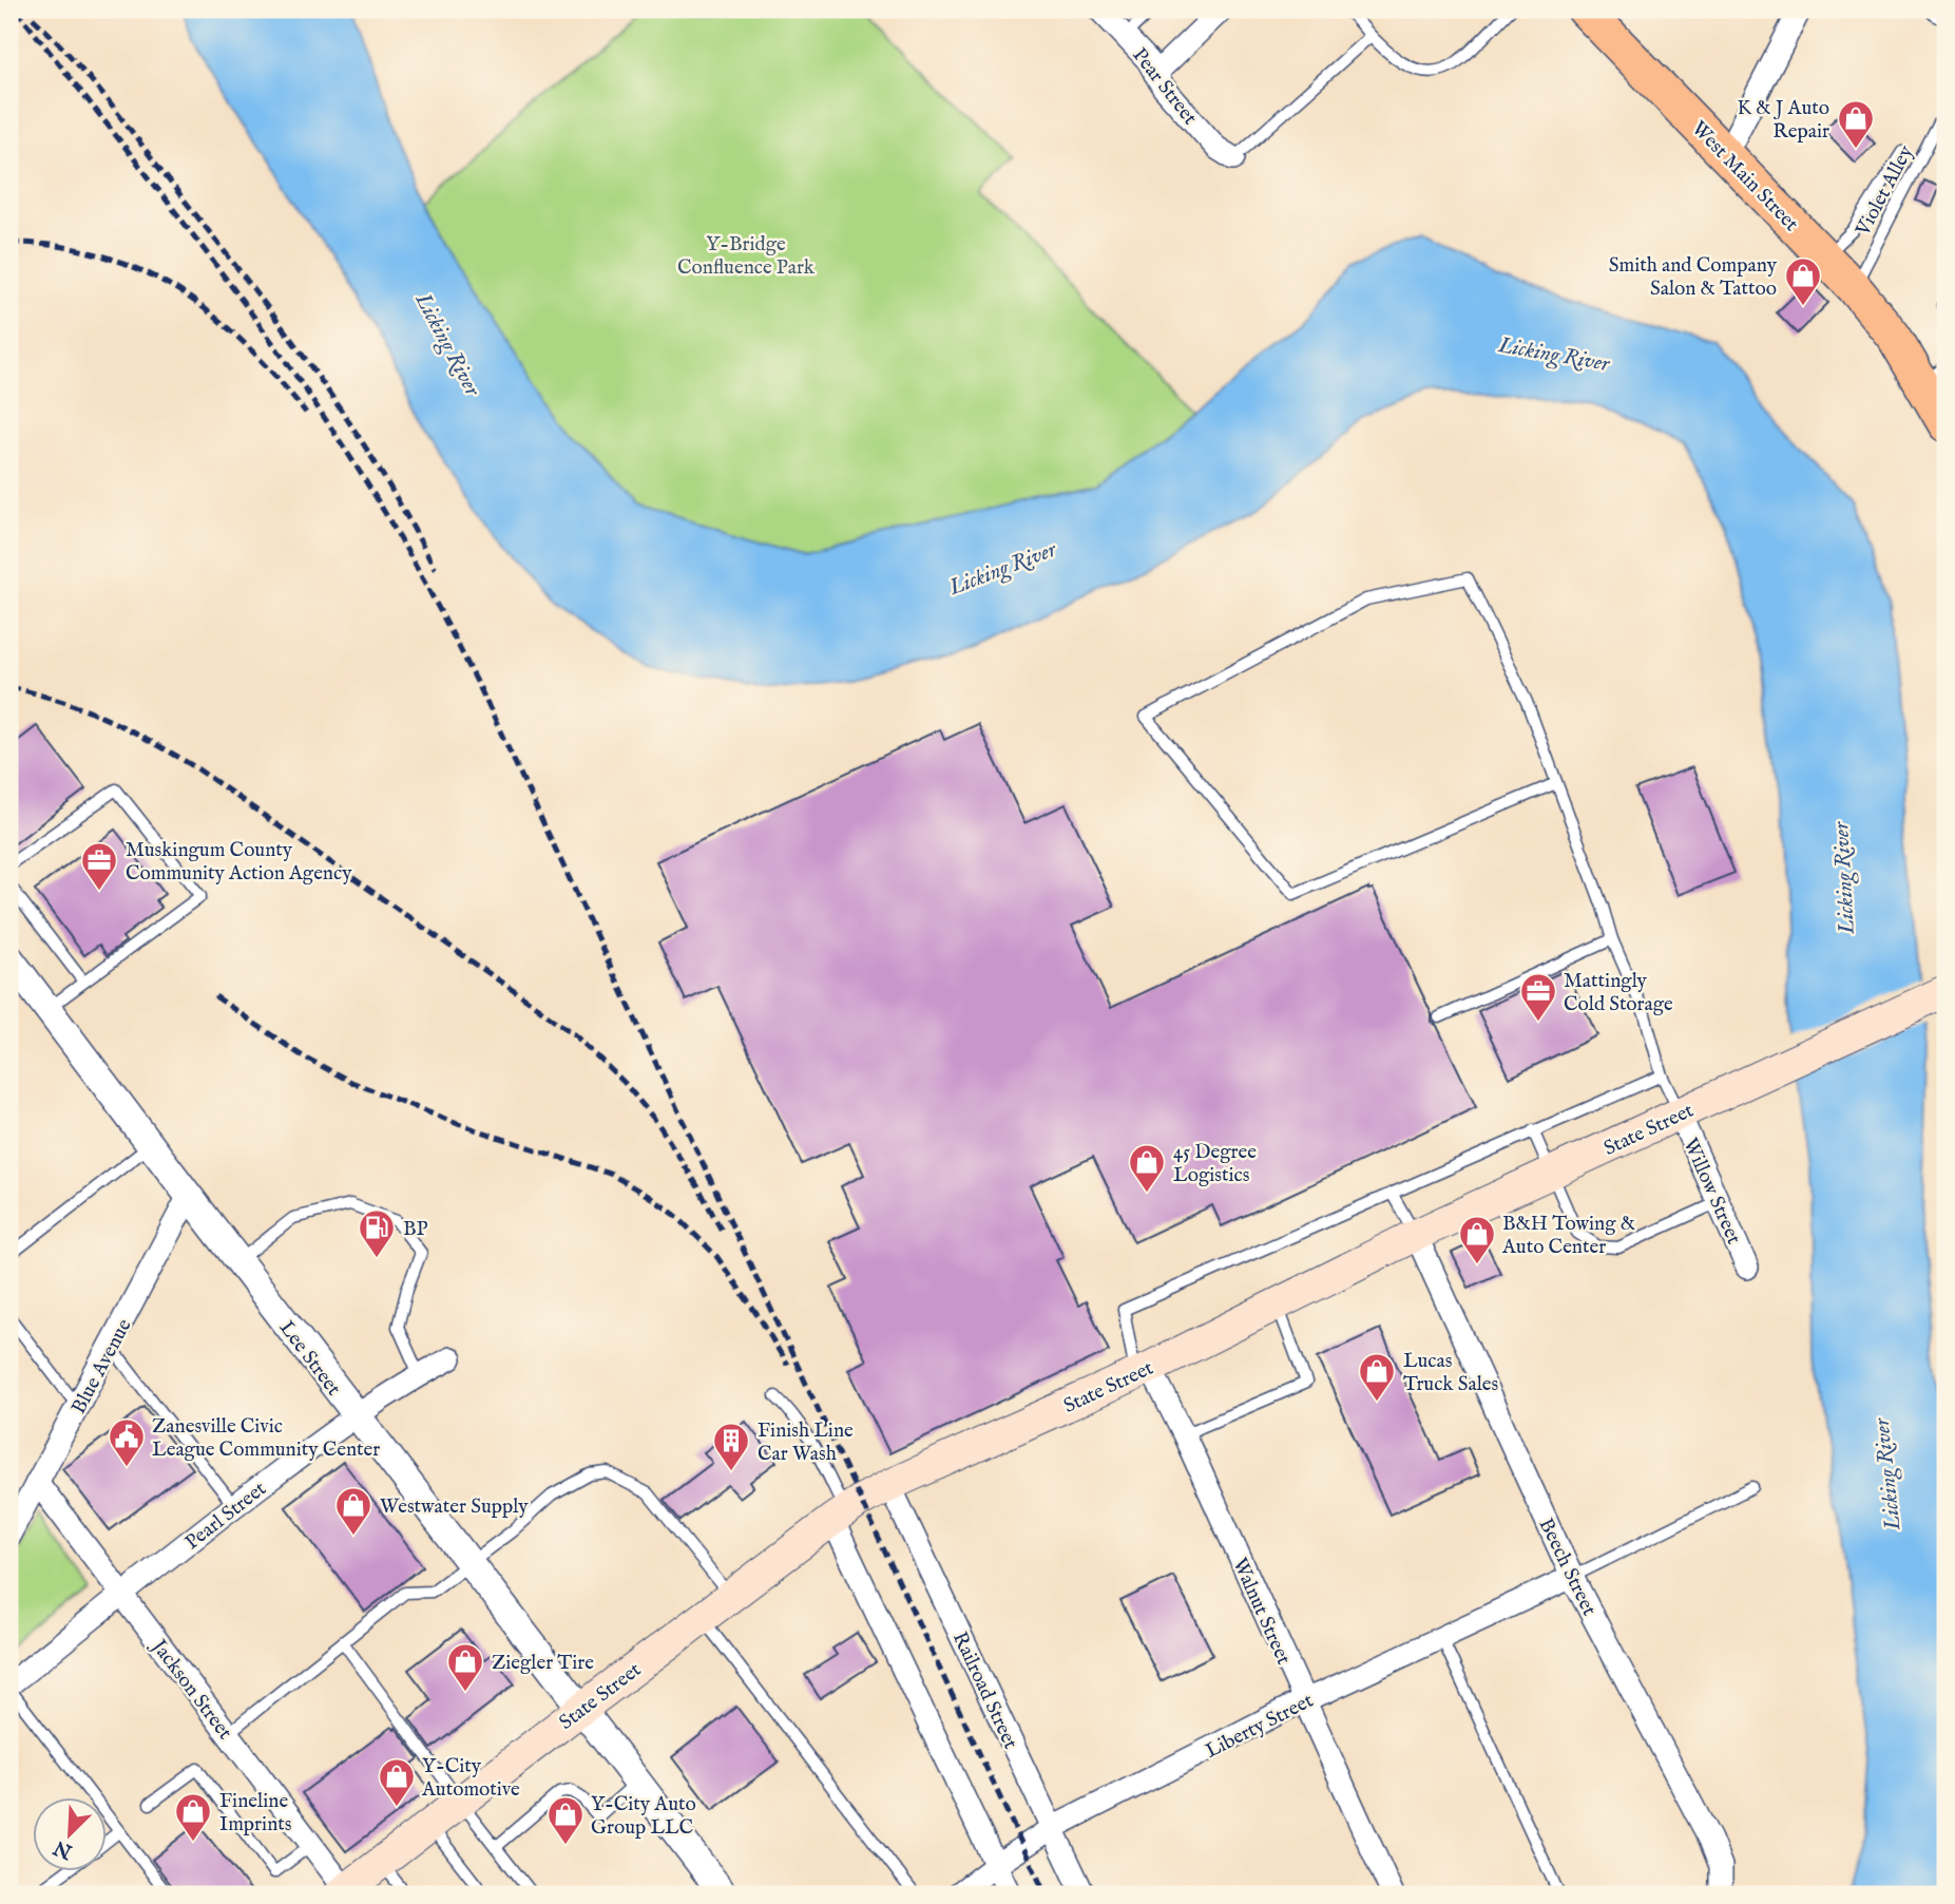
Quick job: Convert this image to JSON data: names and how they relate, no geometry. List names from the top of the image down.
{
  "streets": {
    "main road": ["West Main Street", "State Street"],
    "street": [
      "Pear Street",
      "Willow Street",
      "Lee Street",
      "Blue Avenue",
      "Pearl Street",
      "Beech Street",
      "Walnut Street",
      "Jackson Street",
      "Railroad Street",
      "Liberty Street"
    ],
    "lane": ["Violet Alley"]
  },
  "crossings": [
    ["West Main Street", "Violet Alley"],
    ["State Street", "Willow Street"],
    ["State Street", "Lee Street"],
    ["State Street", "Beech Street"],
    ["State Street", "Walnut Street"],
    ["State Street", "Jackson Street"],
    ["State Street", "Railroad Street"],
    ["Lee Street", "Blue Avenue"],
    ["Lee Street", "Pearl Street"],
    ["Blue Avenue", "Jackson Street"],
    ["Pearl Street", "Jackson Street"],
    ["Beech Street", "Liberty Street"],
    ["Walnut Street", "Liberty Street"],
    ["Railroad Street", "Liberty Street"]
  ],
  "water": ["Licking River"],
  "parks": ["Y-Bridge Confluence Park"],
  "places": {
    "shop": [
      "K & J Auto Repair",
      "Smith and Company Salon & Tattoo",
      "45 Degree Logistics",
      "B&H Towing & Auto Center",
      "Lucas Truck Sales",
      "Westwater Supply",
      "Ziegler Tire",
      "Y-City Automotive",
      "Fineline Imprints",
      "Y-City Auto Group LLC"
    ],
    "office": ["Muskingum County Community Action Agency", "Mattingly Cold Storage"],
    "fuel station": ["BP"],
    "public building": ["Zanesville Civic League Community Center"],
    "building": ["Finish Line Car Wash"]
  },
  "north": "bottom left"
}
